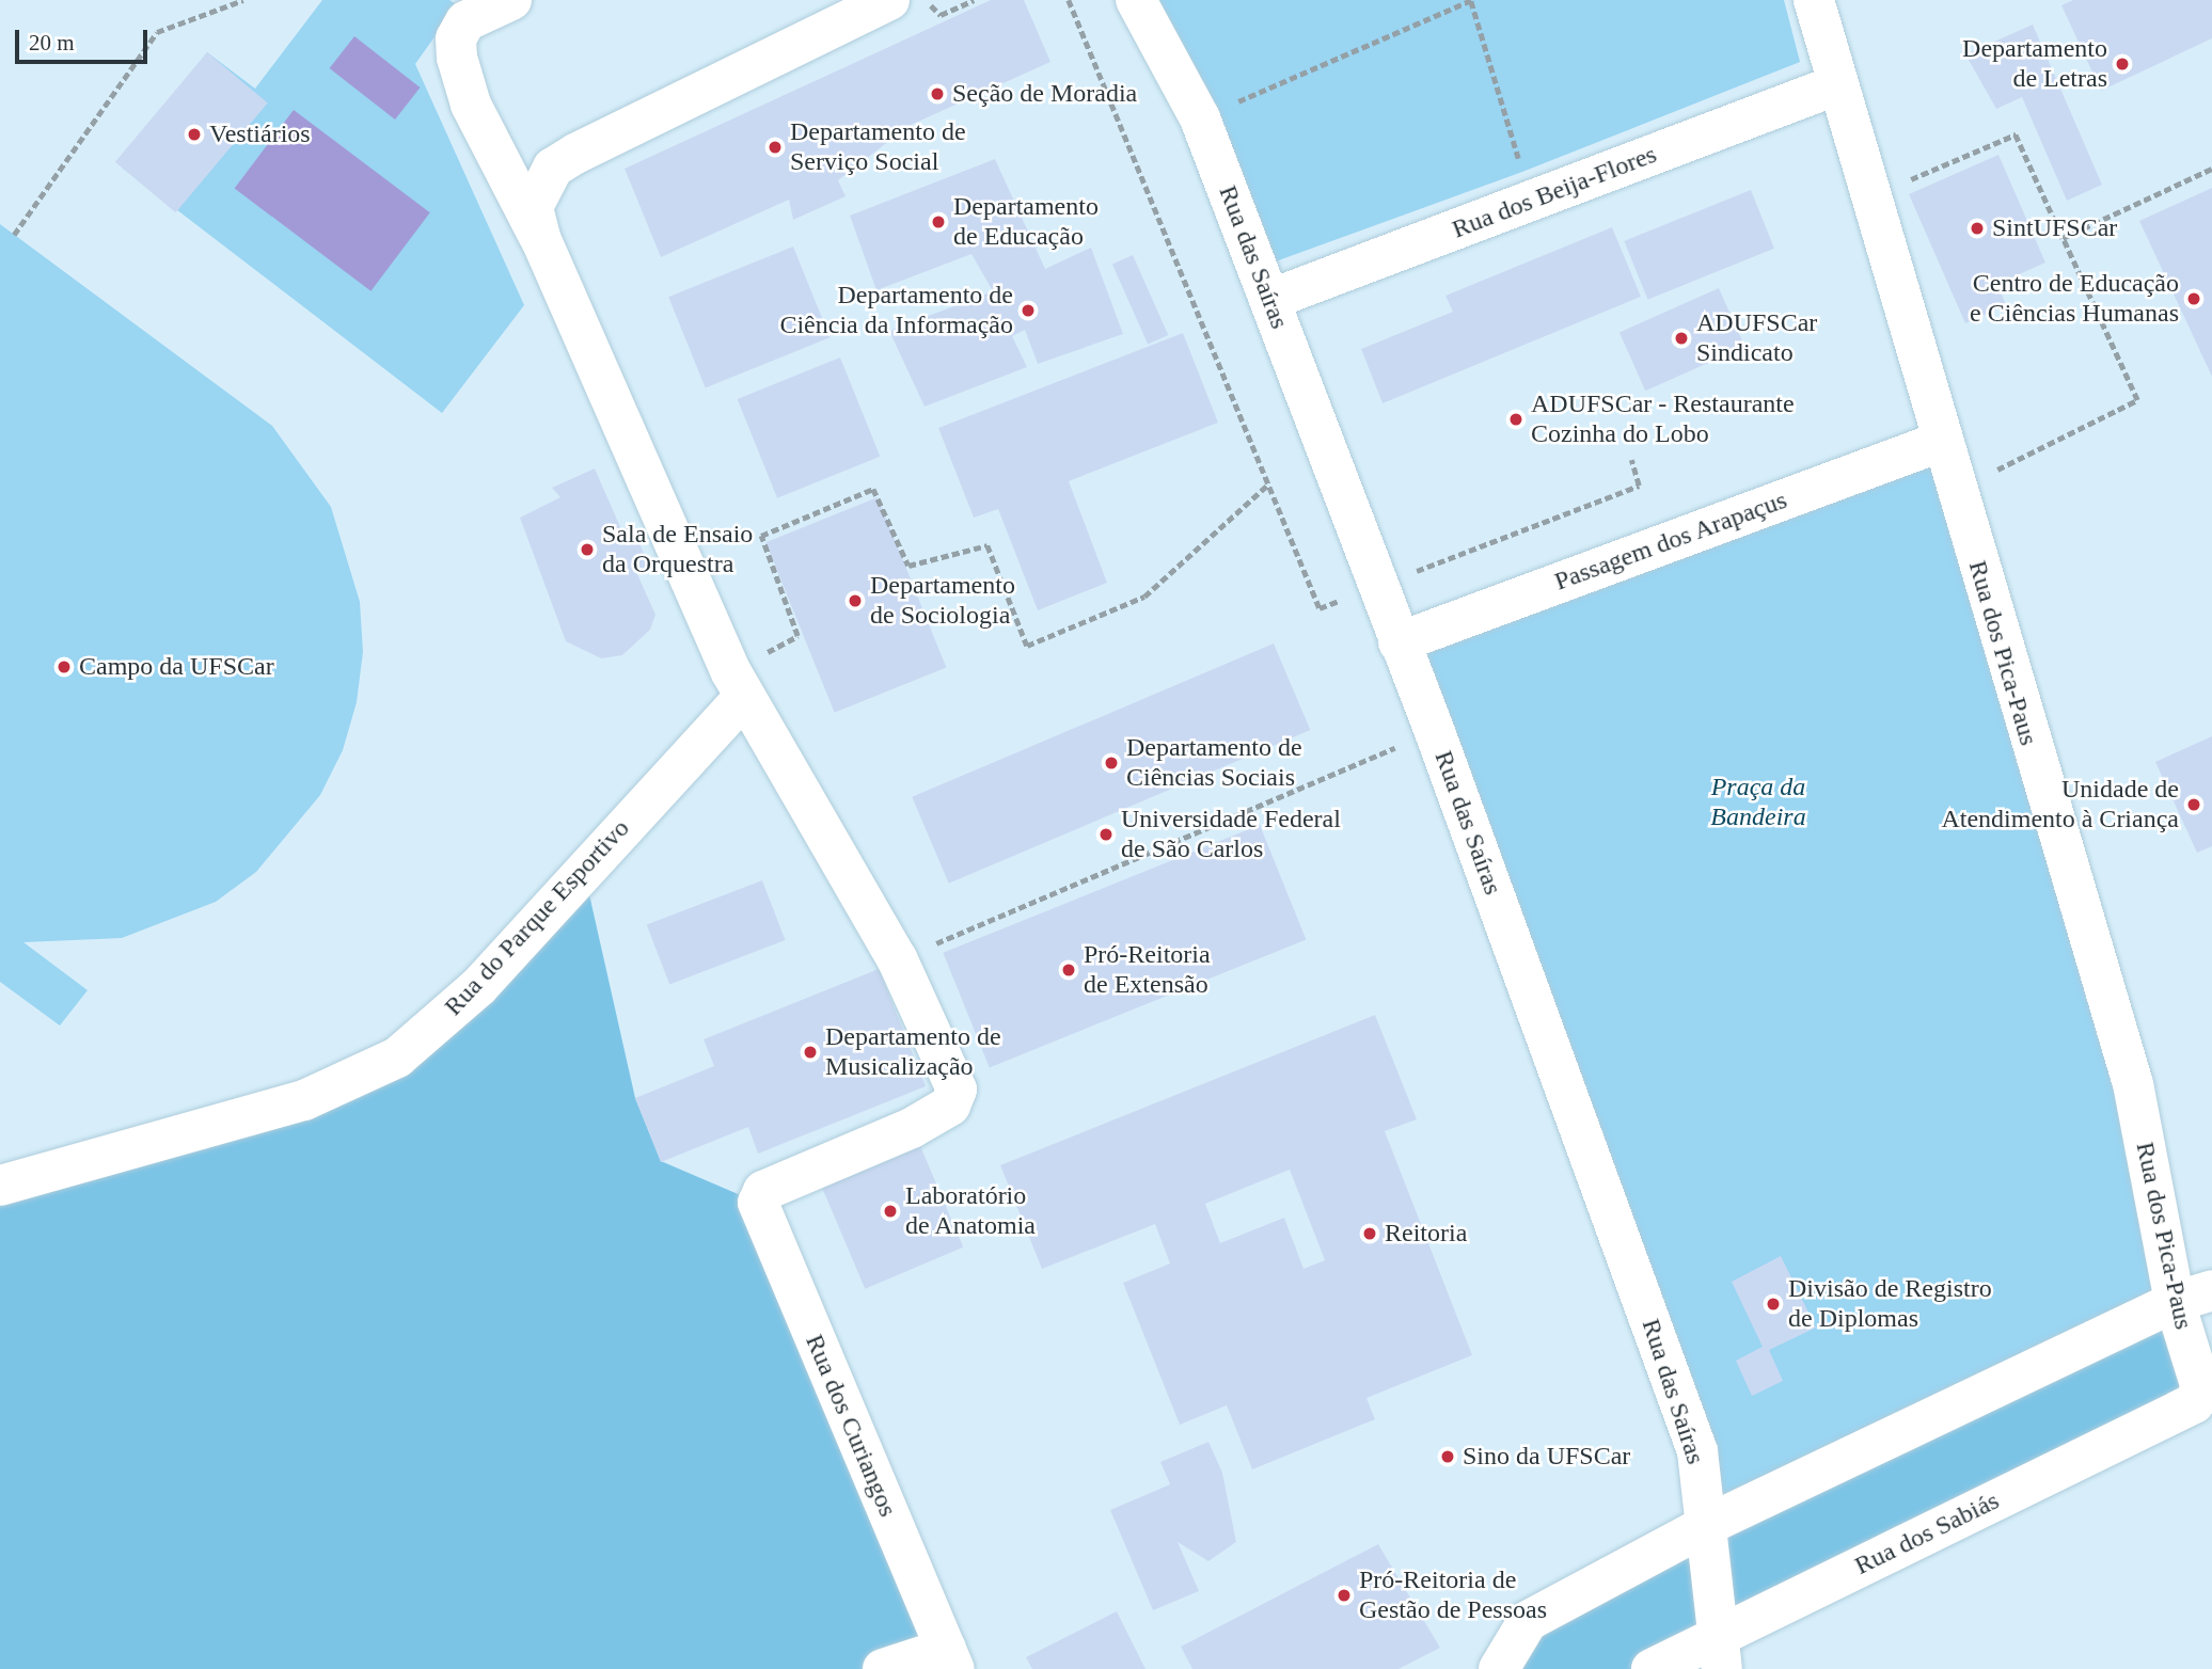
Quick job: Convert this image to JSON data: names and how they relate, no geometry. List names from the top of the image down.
{
  "streets": {
    "street": [
      "Rua dos Beija-Flores",
      "Rua das Saíras",
      "Passagem dos Arapaçus",
      "Rua dos Pica-Paus",
      "Rua do Parque Esportivo",
      "Rua dos Curiangos",
      "Rua dos Sabiás"
    ]
  },
  "crossings": [
    ["Rua dos Beija-Flores", "Rua das Saíras"],
    ["Rua dos Beija-Flores", "Rua dos Pica-Paus"],
    ["Rua das Saíras", "Passagem dos Arapaçus"],
    ["Rua das Saíras", "Rua dos Sabiás"],
    ["Passagem dos Arapaçus", "Rua dos Pica-Paus"],
    ["Rua dos Pica-Paus", "Rua dos Sabiás"],
    ["Rua do Parque Esportivo", "Rua dos Curiangos"]
  ],
  "parks": ["Praça da Bandeira"],
  "places": [
    "Departamento de Letras",
    "Seção de Moradia",
    "Vestiários",
    "Departamento de Serviço Social",
    "Departamento de Educação",
    "SintUFSCar",
    "Centro de Educação e Ciências Humanas",
    "Departamento de Ciência da Informação",
    "ADUFSCar Sindicato",
    "ADUFSCar - Restaurante Cozinha do Lobo",
    "Sala de Ensaio da Orquestra",
    "Departamento de Sociologia",
    "Campo da UFSCar",
    "Departamento de Ciências Sociais",
    "Unidade de Atendimento à Criança",
    "Universidade Federal de São Carlos",
    "Pró-Reitoria de Extensão",
    "Departamento de Musicalização",
    "Laboratório de Anatomia",
    "Reitoria",
    "Divisão de Registro de Diplomas",
    "Sino da UFSCar",
    "Pró-Reitoria de Gestão de Pessoas"
  ],
  "scale_bar": "20 m"
}
